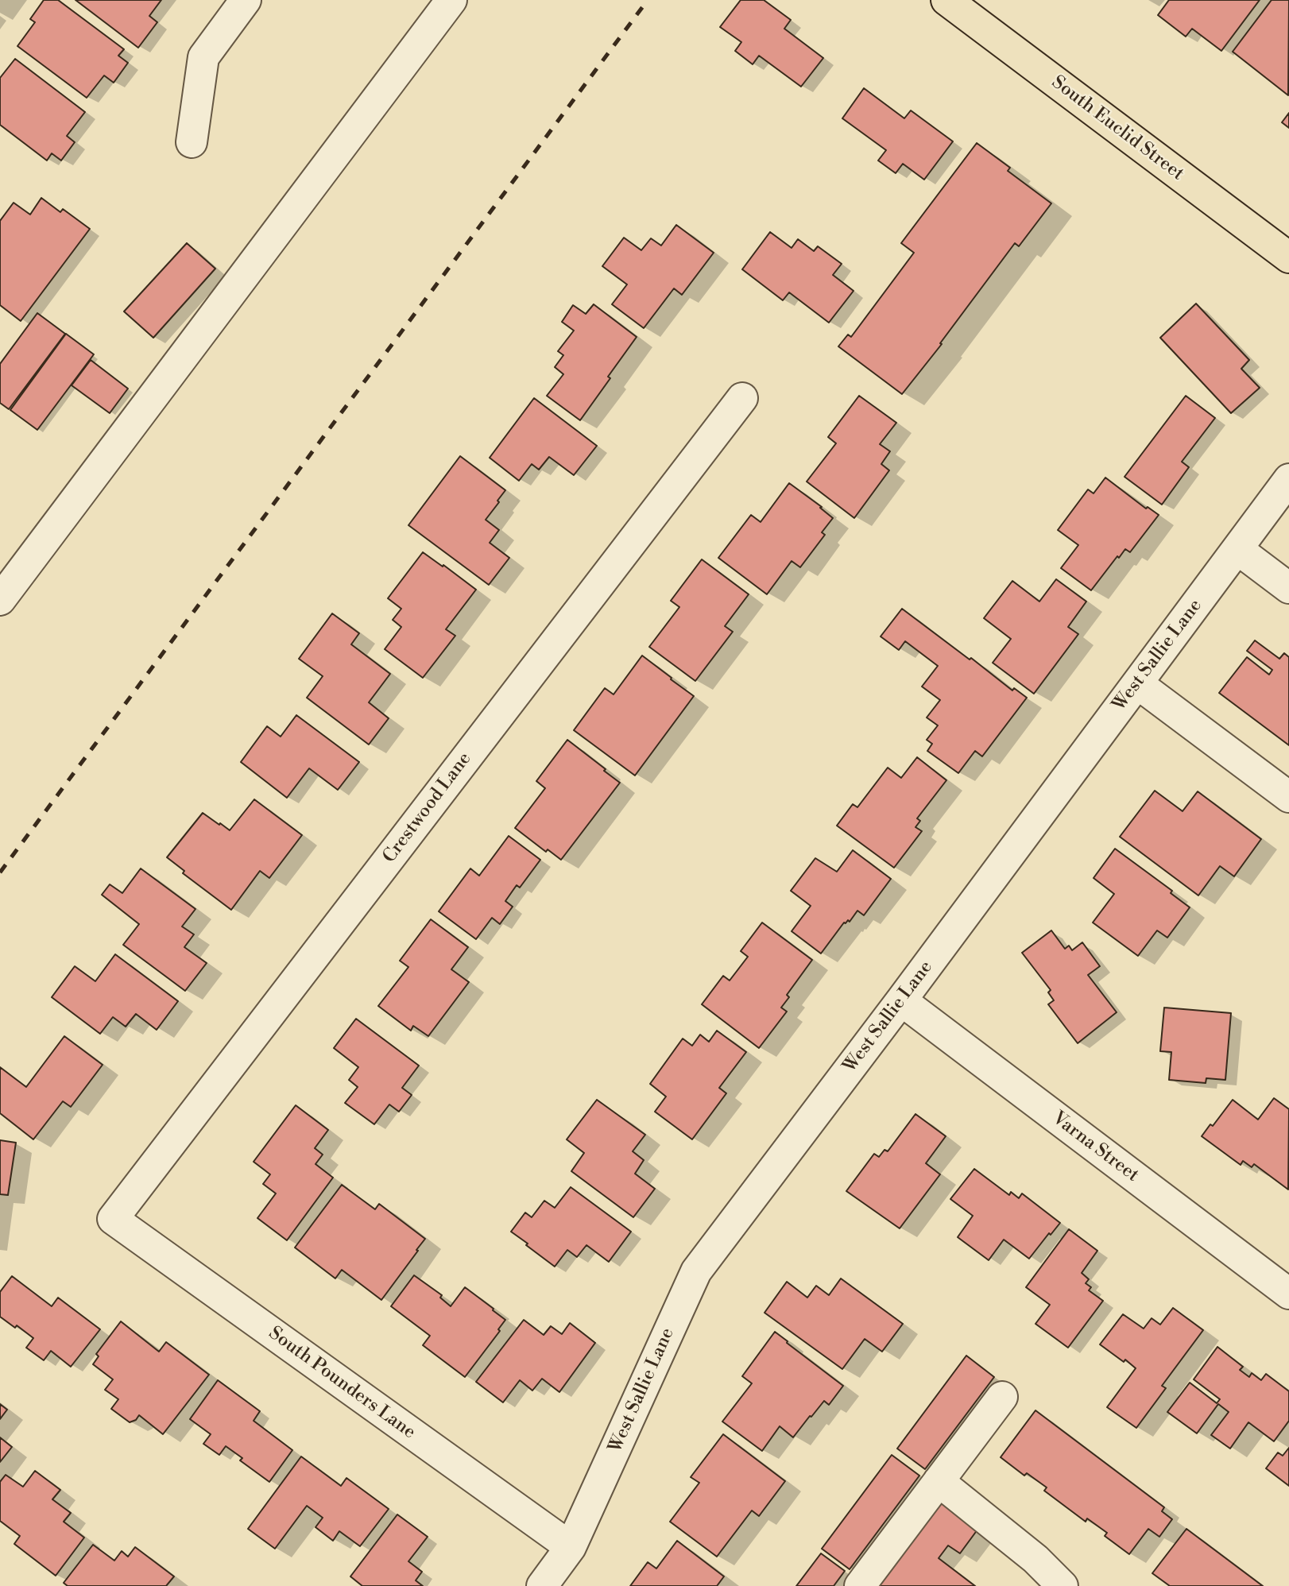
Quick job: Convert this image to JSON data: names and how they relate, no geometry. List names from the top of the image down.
{
  "streets": {
    "main road": ["South Euclid Street"],
    "street": [
      "West Sallie Lane",
      "Crestwood Lane",
      "Varna Street",
      "South Pounders Lane"
    ]
  },
  "crossings": [
    ["West Sallie Lane", "Varna Street"],
    ["West Sallie Lane", "South Pounders Lane"],
    ["Crestwood Lane", "South Pounders Lane"]
  ]
}
